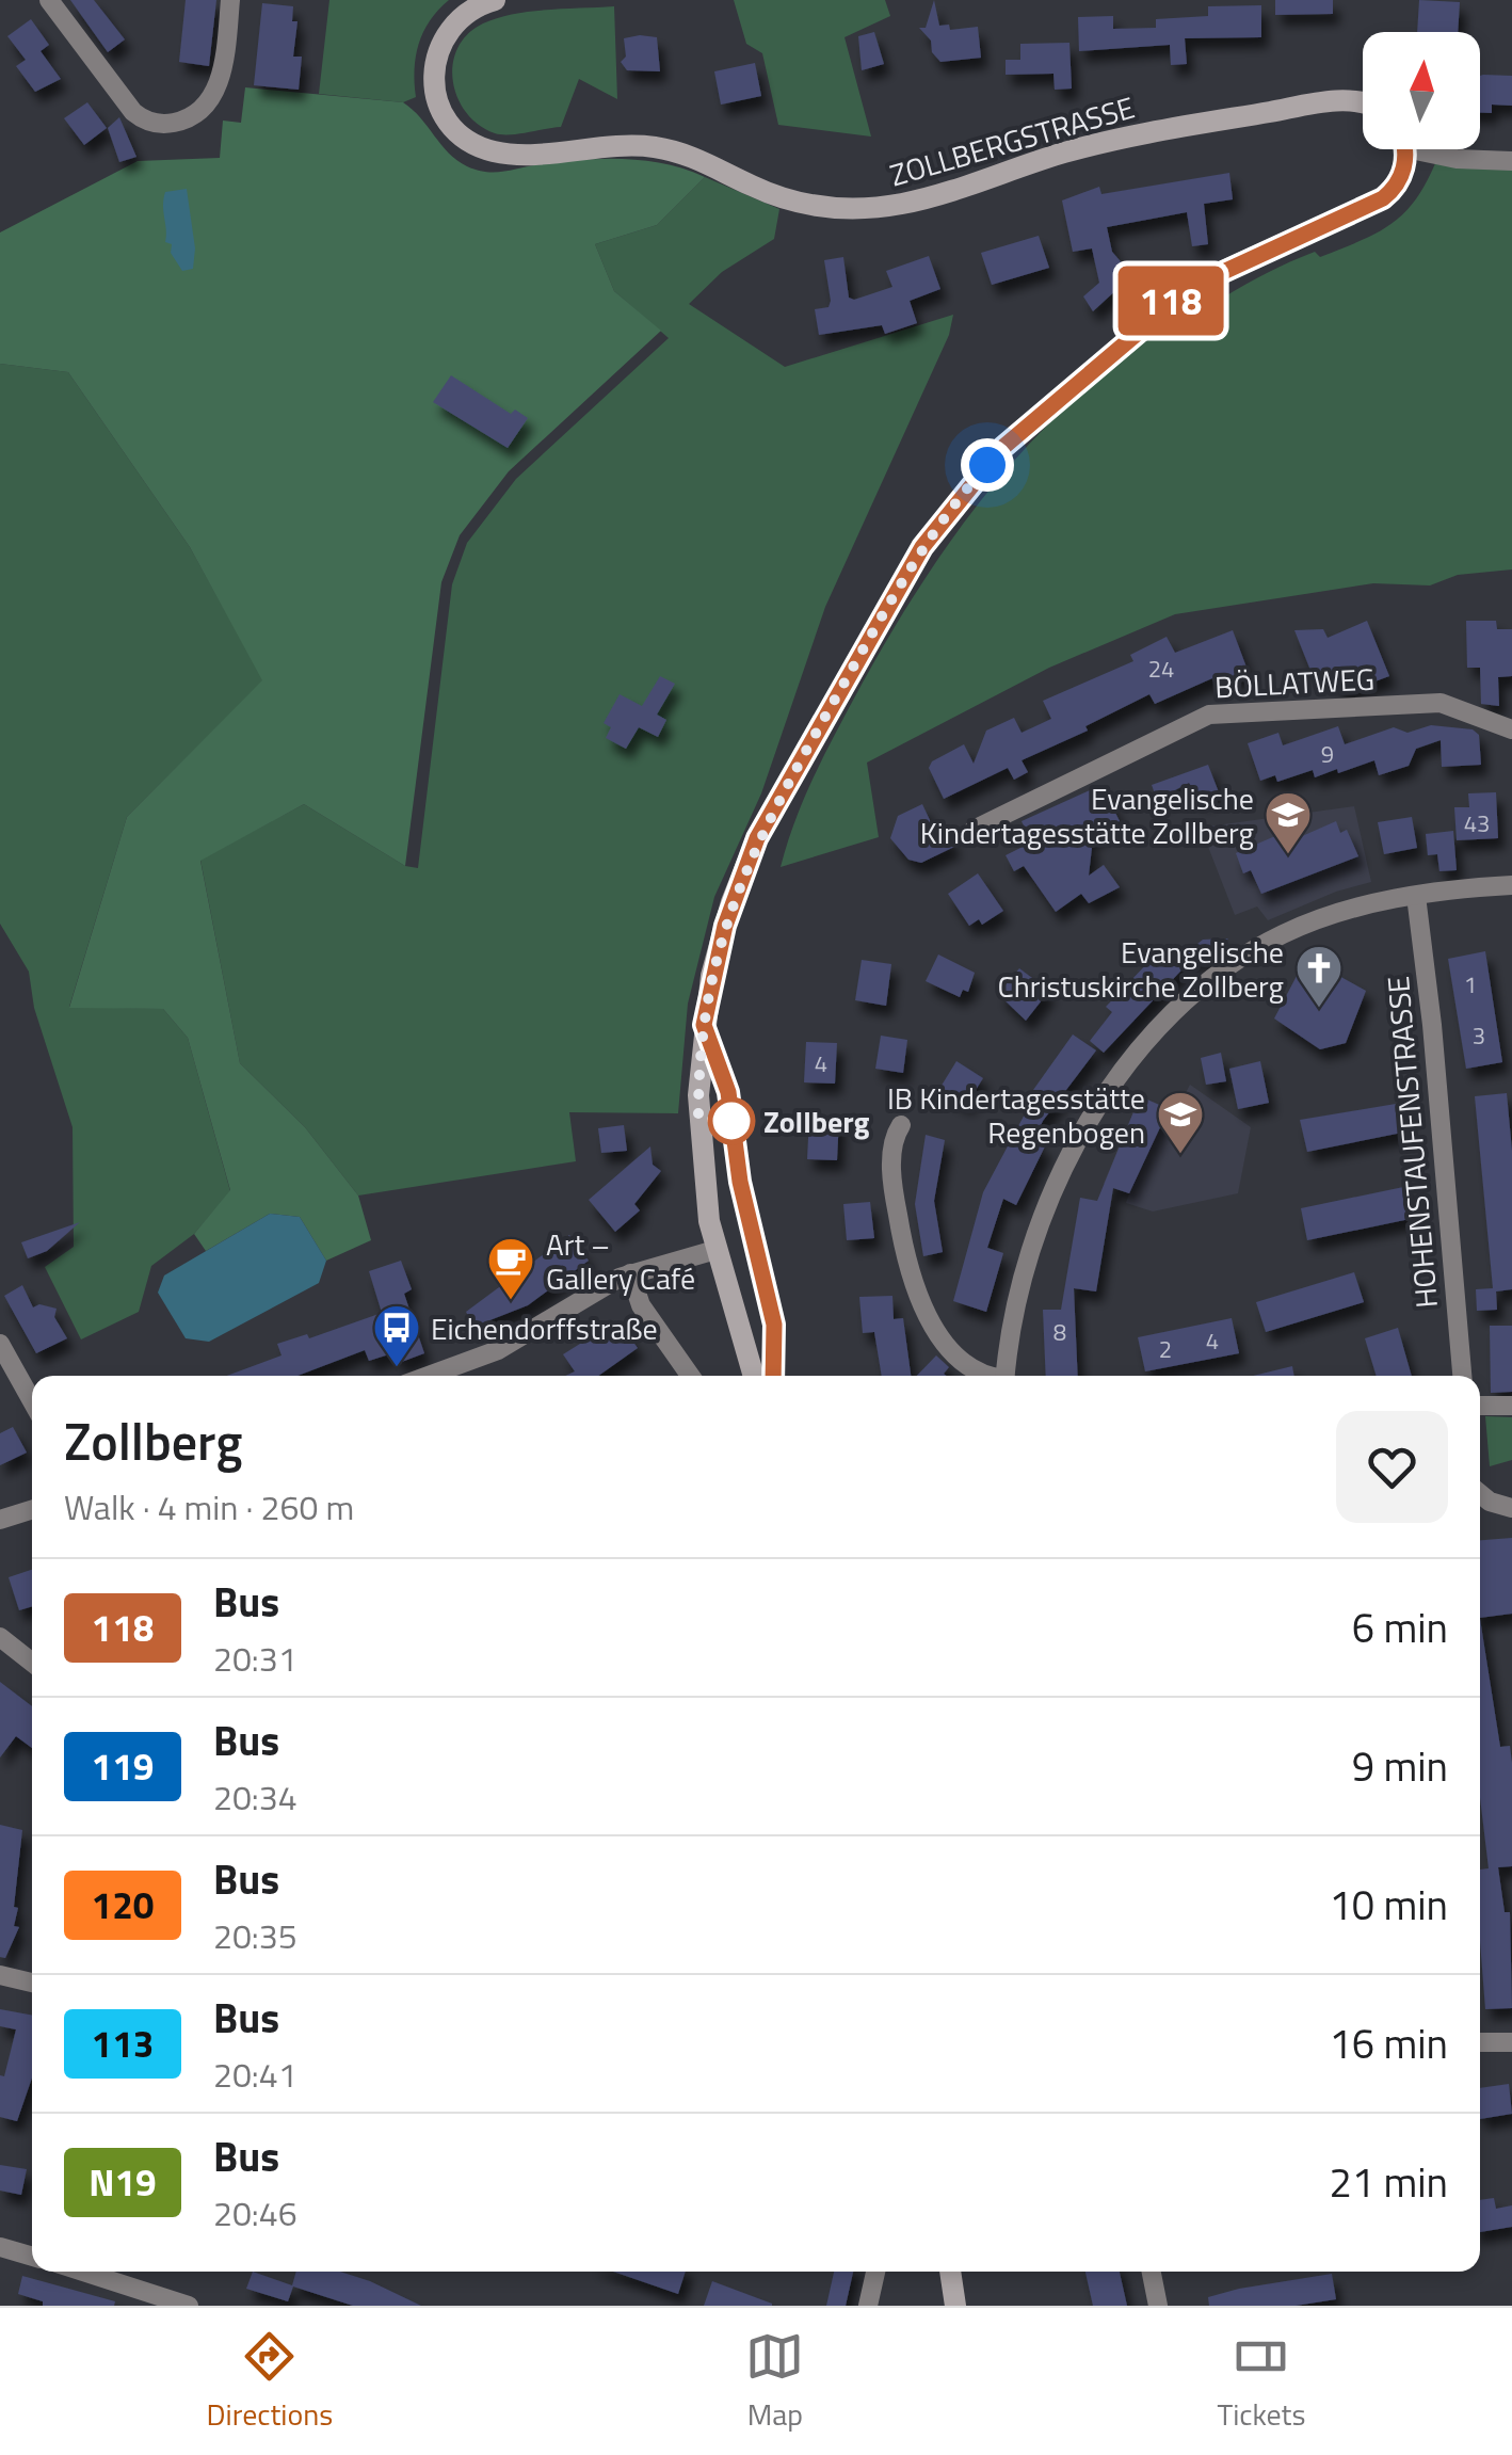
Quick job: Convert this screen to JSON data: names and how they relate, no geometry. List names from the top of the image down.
{
  "streets": {
    "main road": ["ZOLLBERGSTRASSE"],
    "street": ["BÖLLATWEG", "HOHENSTAUFENSTRASSE"]
  },
  "places": {
    "school or university": ["Evangelische Kindertagesstätte Zollberg", "IB Kindertagesstätte Regenbogen"],
    "church": ["Evangelische Christuskirche Zollberg"],
    "other": ["Zollberg"],
    "cafe": ["Art – Gallery Café"],
    "bus stop": ["Eichendorffstraße"]
  },
  "lines": ["bus line 118"],
  "house_numbers": [
    "24",
    "9",
    "43",
    "1",
    "3",
    "4",
    "8",
    "4",
    "2"
  ],
  "north": "top",
  "page": {
    "on_map": "118",
    "heading": ["Zollberg", "Walk · 4 min · 260 m"],
    "list": [
      {
        "mark": "118",
        "name": "Bus",
        "note": "20:31",
        "value": "6 min"
      },
      {
        "mark": "119",
        "name": "Bus",
        "note": "20:34",
        "value": "9 min"
      },
      {
        "mark": "120",
        "name": "Bus",
        "note": "20:35",
        "value": "10 min"
      },
      {
        "mark": "113",
        "name": "Bus",
        "note": "20:41",
        "value": "16 min"
      },
      {
        "mark": "N19",
        "name": "Bus",
        "note": "20:46",
        "value": "21 min"
      }
    ],
    "tabs": ["Directions", "Map", "Tickets"]
  }
}
